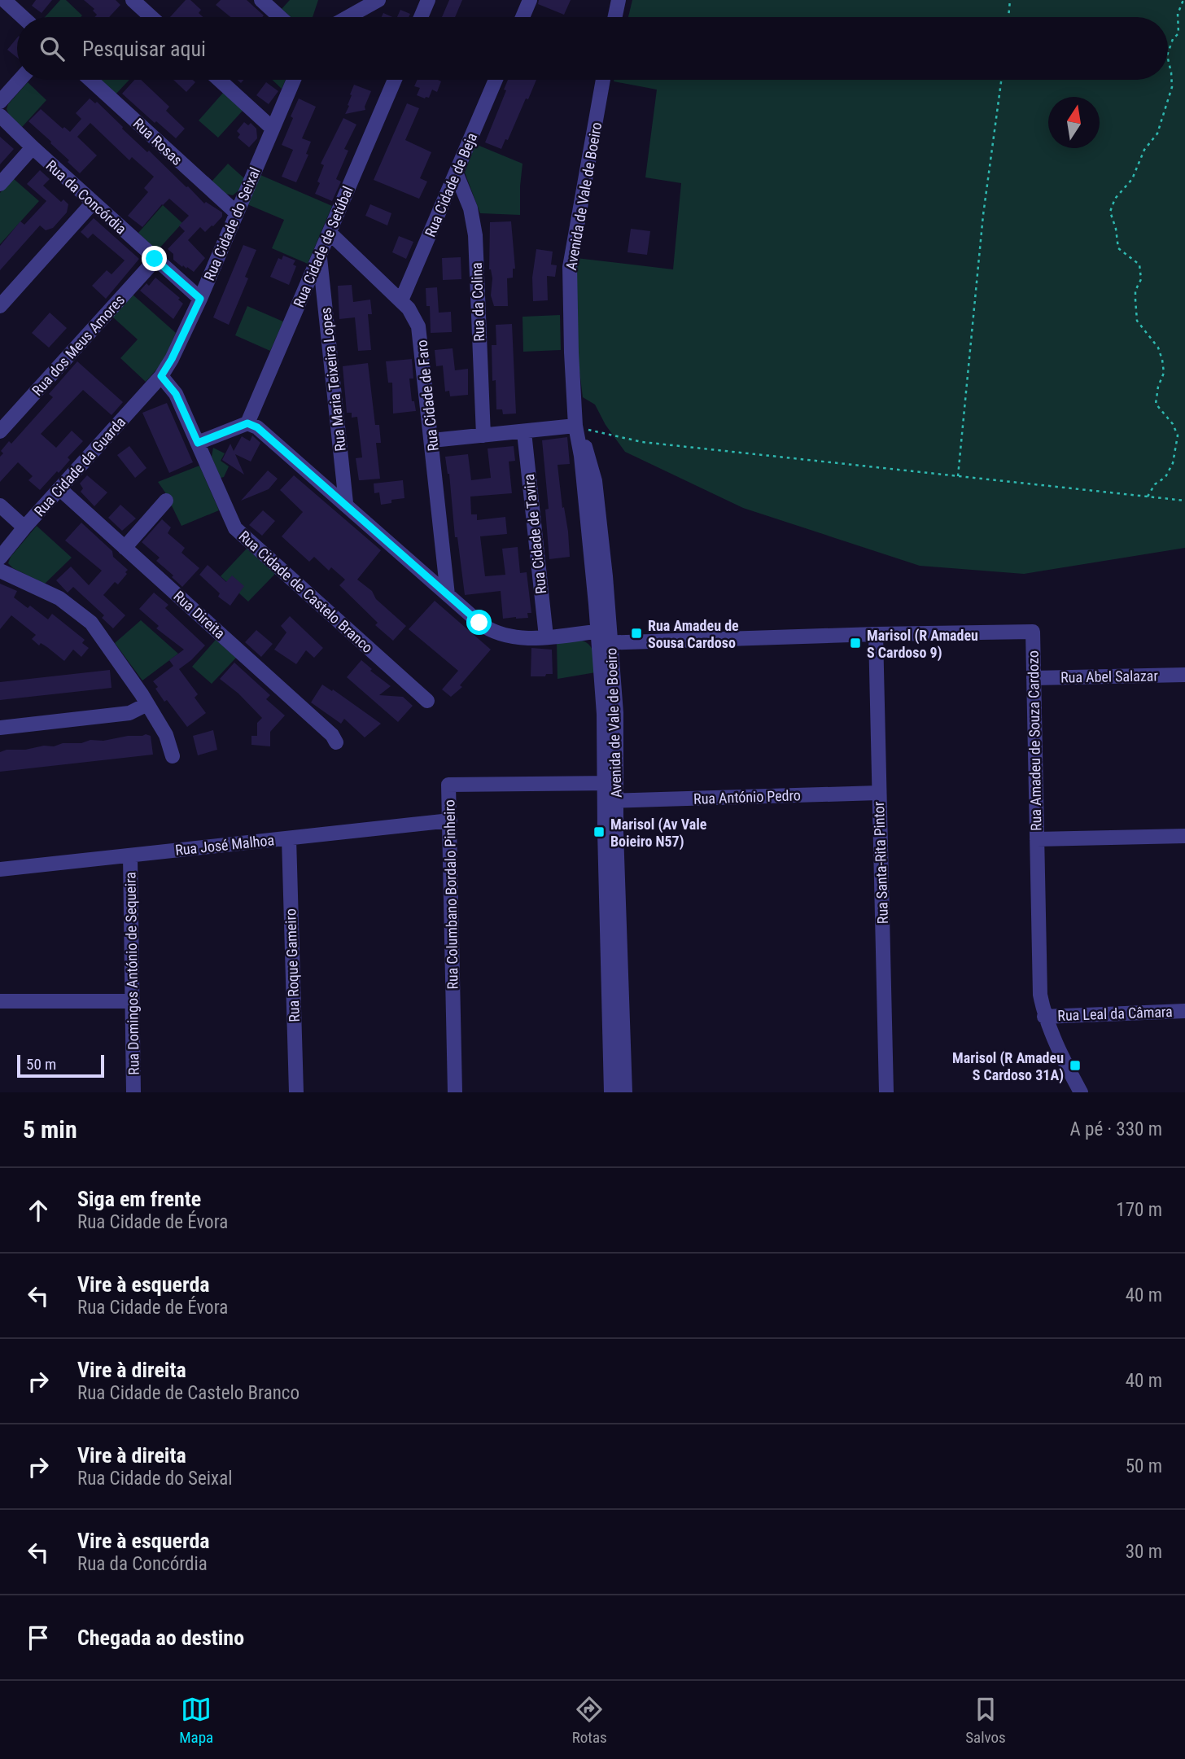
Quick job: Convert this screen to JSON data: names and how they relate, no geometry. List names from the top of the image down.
{
  "streets": {
    "street": [
      "Rua Rosas",
      "Rua Cidade de Beja",
      "Avenida de Vale de Boeiro",
      "Rua da Concórdia",
      "Rua Cidade do Seixal",
      "Rua Cidade de Setúbal",
      "Rua da Colina",
      "Rua dos Meus Amores",
      "Rua Maria Teixeira Lopes",
      "Rua Cidade de Faro",
      "Rua Cidade da Guarda",
      "Rua Cidade de Tavira",
      "Rua Cidade de Castelo Branco",
      "Rua Direita",
      "Rua Abel Salazar",
      "Rua Amadeu de Souza Cardozo",
      "Rua António Pedro",
      "Rua José Malhoa",
      "Rua Santa-Rita Pintor",
      "Rua Columbano Bordalo Pinheiro",
      "Rua Roque Gameiro",
      "Rua Domingos António de Sequeira",
      "Rua Leal da Câmara"
    ]
  },
  "crossings": [
    ["Rua Rosas", "Rua Cidade do Seixal"],
    ["Rua Cidade de Beja", "Rua da Colina"],
    ["Rua Cidade de Beja", "Rua Cidade de Faro"],
    ["Avenida de Vale de Boeiro", "Rua Amadeu de Souza Cardozo"],
    ["Avenida de Vale de Boeiro", "Rua António Pedro"],
    ["Avenida de Vale de Boeiro", "Rua Columbano Bordalo Pinheiro"],
    ["Rua da Concórdia", "Rua Cidade do Seixal"],
    ["Rua da Concórdia", "Rua dos Meus Amores"],
    ["Rua Cidade do Seixal", "Rua Cidade da Guarda"],
    ["Rua Cidade do Seixal", "Rua Cidade de Castelo Branco"],
    ["Rua Cidade de Setúbal", "Rua Maria Teixeira Lopes"],
    ["Rua Cidade de Setúbal", "Rua Cidade de Faro"],
    ["Rua Cidade de Setúbal", "Rua Amadeu de Souza Cardozo"],
    ["Rua Maria Teixeira Lopes", "Rua Amadeu de Souza Cardozo"],
    ["Rua Cidade de Faro", "Rua Amadeu de Souza Cardozo"],
    ["Rua Cidade da Guarda", "Rua Cidade de Castelo Branco"],
    ["Rua Cidade da Guarda", "Rua Direita"],
    ["Rua Cidade de Tavira", "Rua Amadeu de Souza Cardozo"],
    ["Rua Abel Salazar", "Rua Amadeu de Souza Cardozo"],
    ["Rua Amadeu de Souza Cardozo", "Rua Santa-Rita Pintor"],
    ["Rua Amadeu de Souza Cardozo", "Rua Leal da Câmara"],
    ["Rua António Pedro", "Rua Santa-Rita Pintor"],
    ["Rua José Malhoa", "Rua Columbano Bordalo Pinheiro"],
    ["Rua José Malhoa", "Rua Roque Gameiro"],
    ["Rua José Malhoa", "Rua Domingos António de Sequeira"]
  ],
  "places": {
    "transit": [
      "Rua Amadeu de Sousa Cardoso",
      "Marisol (R Amadeu S Cardoso 9)",
      "Marisol (Av Vale Boieiro N57)",
      "Marisol (R Amadeu S Cardoso 31A)"
    ]
  },
  "scale_bar": "50 m",
  "north": "top",
  "page": {
    "search": "Pesquisar aqui",
    "scale": "50 m",
    "heading": ["5 min", "A pé · 330 m"],
    "list": [
      ["Siga em frente", "Rua Cidade de Évora", "170 m"],
      ["Vire à esquerda", "Rua Cidade de Évora", "40 m"],
      ["Vire à direita", "Rua Cidade de Castelo Branco", "40 m"],
      ["Vire à direita", "Rua Cidade do Seixal", "50 m"],
      ["Vire à esquerda", "Rua da Concórdia", "30 m"],
      "Chegada ao destino"
    ],
    "nav": ["Mapa", "Rotas", "Salvos"]
  }
}
